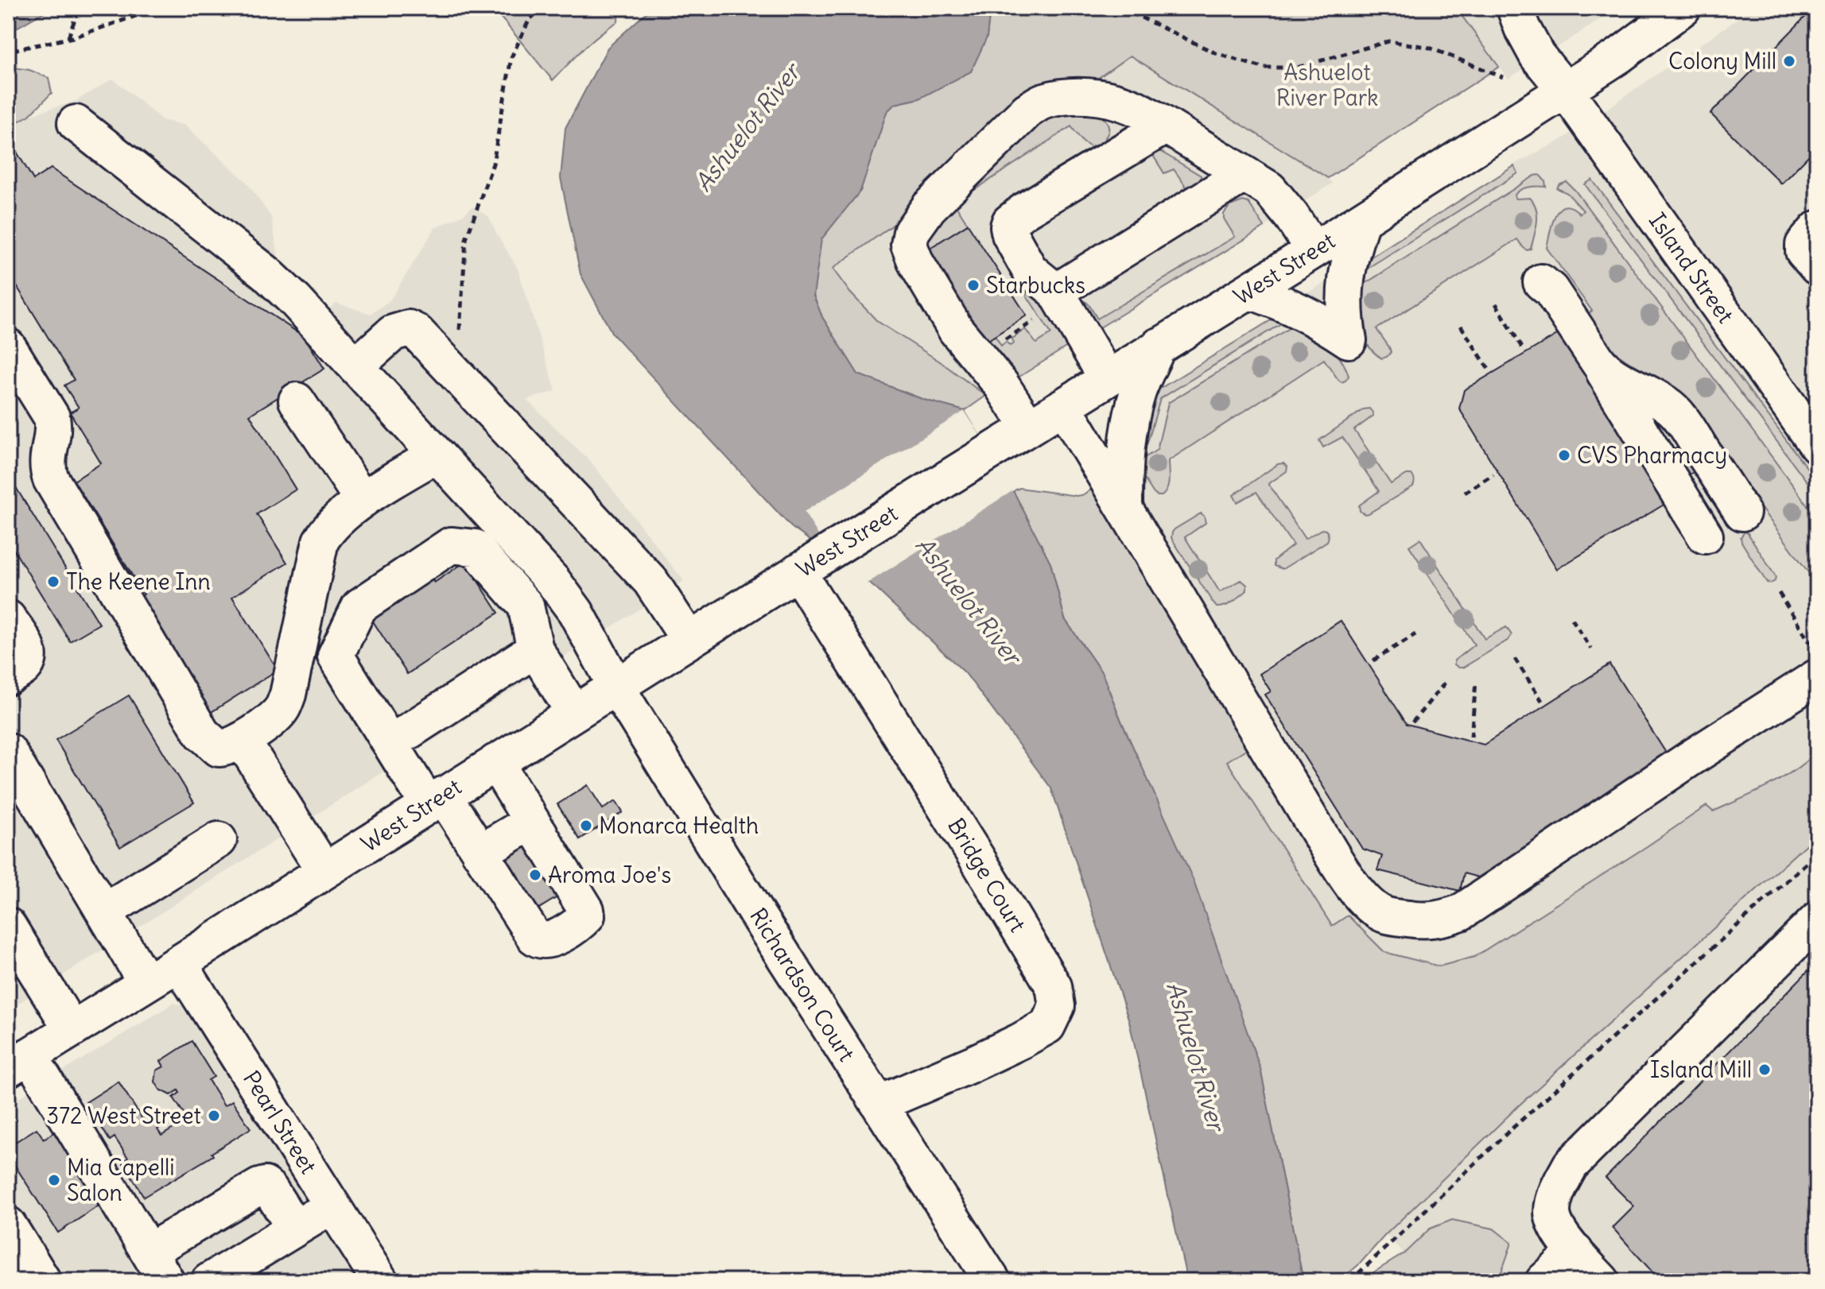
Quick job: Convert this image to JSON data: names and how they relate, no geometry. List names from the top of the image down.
{
  "streets": {
    "street": [
      "Island Street",
      "West Street",
      "Bridge Court",
      "Richardson Court",
      "Pearl Street"
    ]
  },
  "crossings": [
    ["Island Street", "West Street"],
    ["West Street", "Bridge Court"],
    ["West Street", "Richardson Court"],
    ["West Street", "Pearl Street"],
    ["Bridge Court", "Richardson Court"]
  ],
  "water": ["Ashuelot River"],
  "parks": ["Ashuelot River Park"],
  "places": [
    "Colony Mill",
    "Starbucks",
    "CVS Pharmacy",
    "The Keene Inn",
    "Monarca Health",
    "Aroma Joe's",
    "Island Mill",
    "372 West Street",
    "Mia Capelli Salon"
  ]
}
